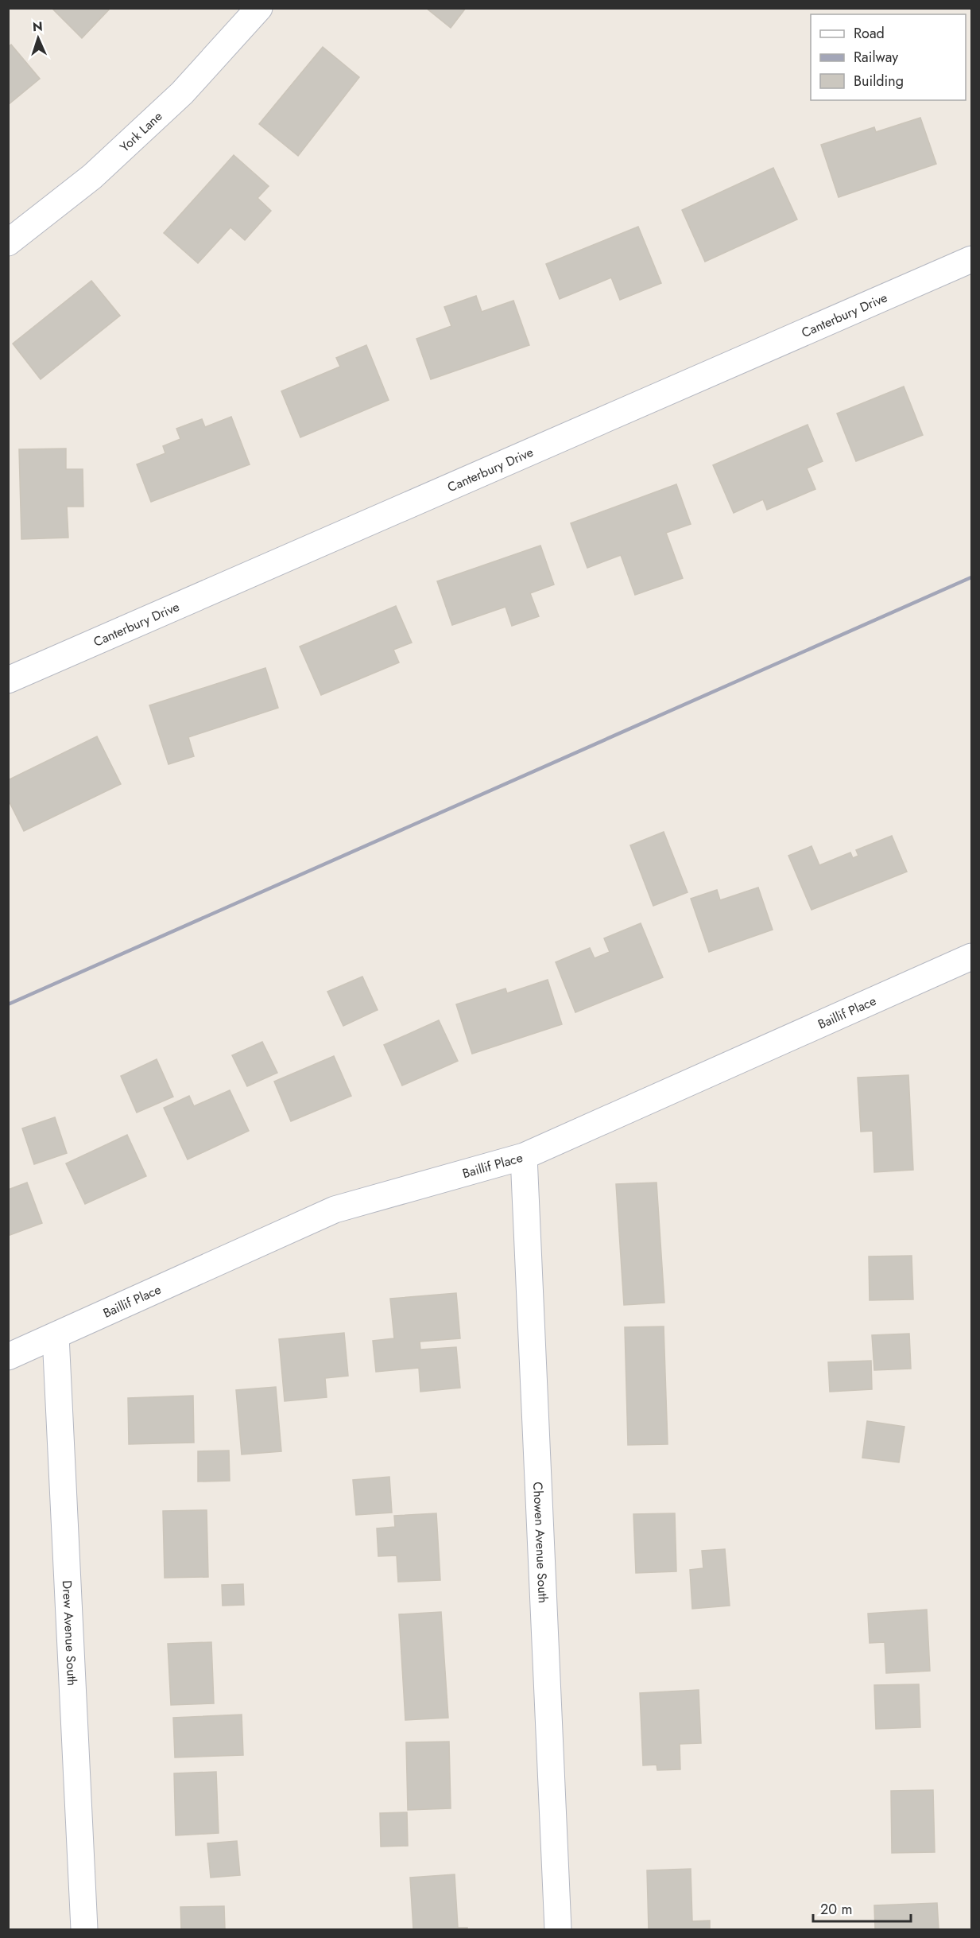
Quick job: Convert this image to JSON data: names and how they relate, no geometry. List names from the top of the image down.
{
  "streets": {
    "street": [
      "York Lane",
      "Canterbury Drive",
      "Baillif Place",
      "Chowen Avenue South",
      "Drew Avenue South"
    ]
  },
  "crossings": [
    ["Baillif Place", "Chowen Avenue South"],
    ["Baillif Place", "Drew Avenue South"]
  ],
  "legend": ["Road", "Railway", "Building"],
  "scale_bar": "20 m",
  "north": "top"
}
